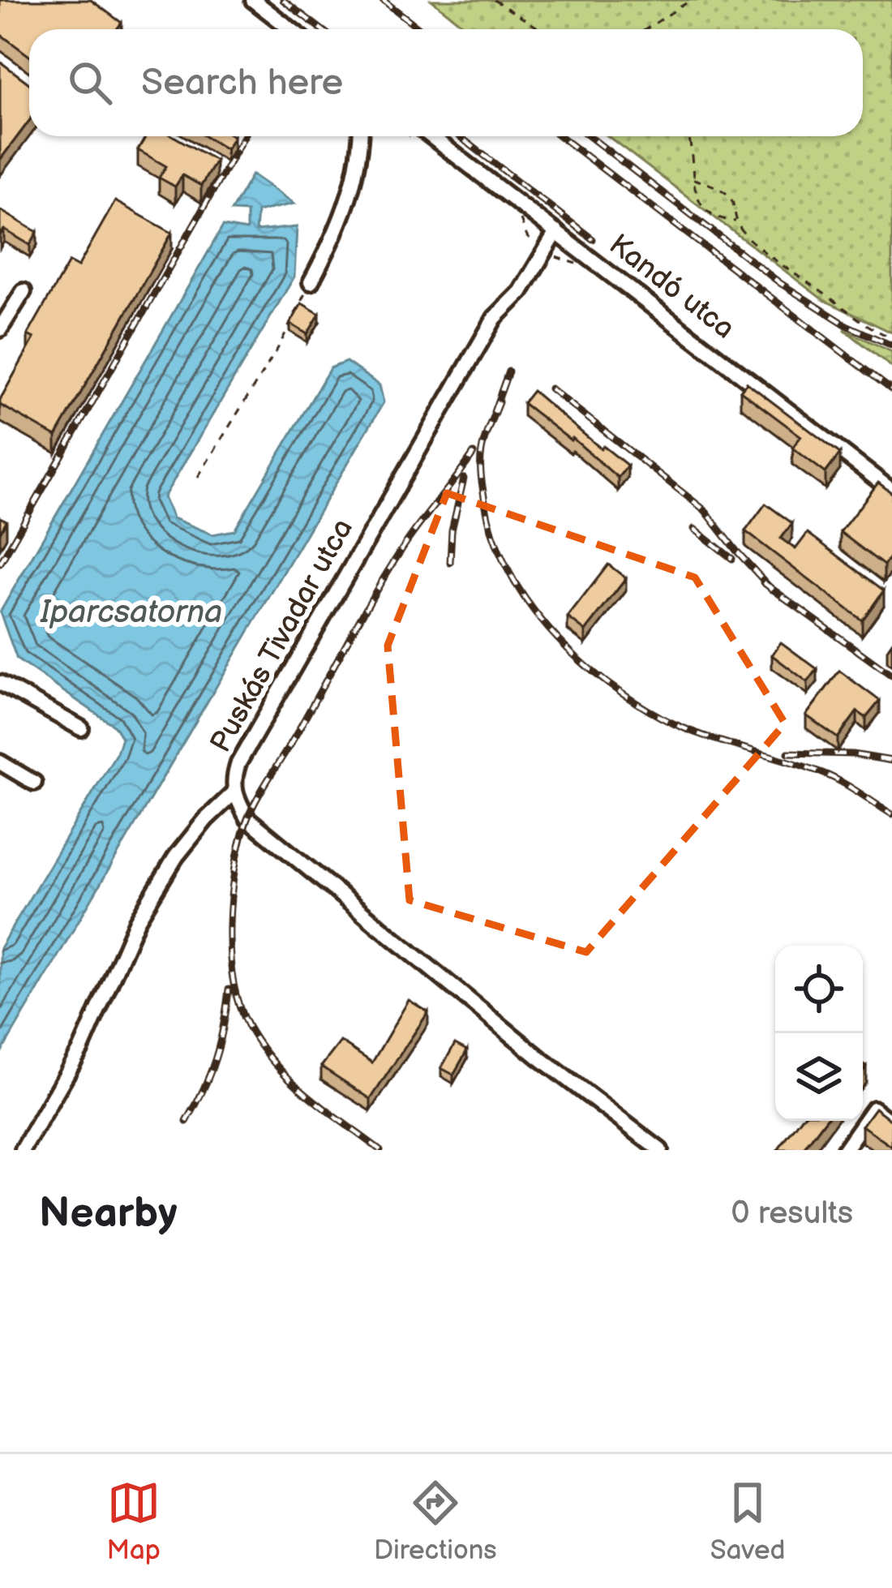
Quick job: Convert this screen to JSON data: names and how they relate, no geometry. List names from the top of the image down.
{
  "streets": {
    "street": ["Kandó utca", "Puskás Tivadar utca"]
  },
  "crossings": [
    ["Kandó utca", "Puskás Tivadar utca"]
  ],
  "water": ["Iparcsatorna"],
  "page": {
    "search": "Search here",
    "heading": ["Nearby", "0 results"],
    "nav": ["Map", "Directions", "Saved"]
  }
}
